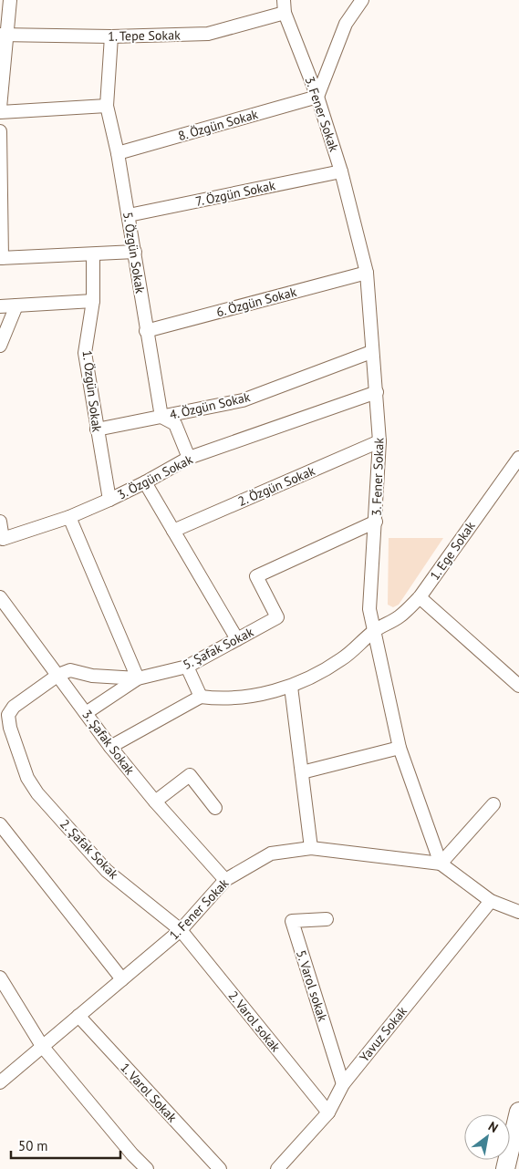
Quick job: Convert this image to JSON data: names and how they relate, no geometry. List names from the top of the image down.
{
  "streets": {
    "street": [
      "1. Tepe Sokak",
      "3. Fener Sokak",
      "8. Özgün Sokak",
      "7. Özgün Sokak",
      "5. Özgün Sokak",
      "6. Özgün Sokak",
      "1. Özgün Sokak",
      "4. Özgün Sokak",
      "3. Özgün Sokak",
      "2. Özgün Sokak",
      "1. Ege Sokak",
      "5. Şafak Sokak",
      "3. Şafak Sokak",
      "2. Şafak Sokak",
      "1. Fener Sokak",
      "5. Varol sokak",
      "2. Varol sokak",
      "Yavuz Sokak",
      "1. Varol Sokak"
    ]
  },
  "crossings": [
    ["1. Tepe Sokak", "3. Fener Sokak"],
    ["1. Tepe Sokak", "5. Özgün Sokak"],
    ["3. Fener Sokak", "8. Özgün Sokak"],
    ["3. Fener Sokak", "7. Özgün Sokak"],
    ["3. Fener Sokak", "6. Özgün Sokak"],
    ["3. Fener Sokak", "4. Özgün Sokak"],
    ["3. Fener Sokak", "3. Özgün Sokak"],
    ["3. Fener Sokak", "2. Özgün Sokak"],
    ["3. Fener Sokak", "1. Ege Sokak"],
    ["3. Fener Sokak", "5. Şafak Sokak"],
    ["3. Fener Sokak", "1. Fener Sokak"],
    ["8. Özgün Sokak", "5. Özgün Sokak"],
    ["7. Özgün Sokak", "5. Özgün Sokak"],
    ["5. Özgün Sokak", "6. Özgün Sokak"],
    ["5. Özgün Sokak", "4. Özgün Sokak"],
    ["1. Özgün Sokak", "4. Özgün Sokak"],
    ["1. Özgün Sokak", "3. Özgün Sokak"],
    ["5. Şafak Sokak", "3. Şafak Sokak"],
    ["3. Şafak Sokak", "2. Şafak Sokak"],
    ["3. Şafak Sokak", "1. Fener Sokak"],
    ["2. Şafak Sokak", "1. Fener Sokak"],
    ["2. Şafak Sokak", "2. Varol sokak"],
    ["1. Fener Sokak", "2. Varol sokak"],
    ["1. Fener Sokak", "1. Varol Sokak"],
    ["5. Varol sokak", "Yavuz Sokak"],
    ["2. Varol sokak", "Yavuz Sokak"]
  ],
  "scale_bar": "50 m",
  "north": "top right"
}
